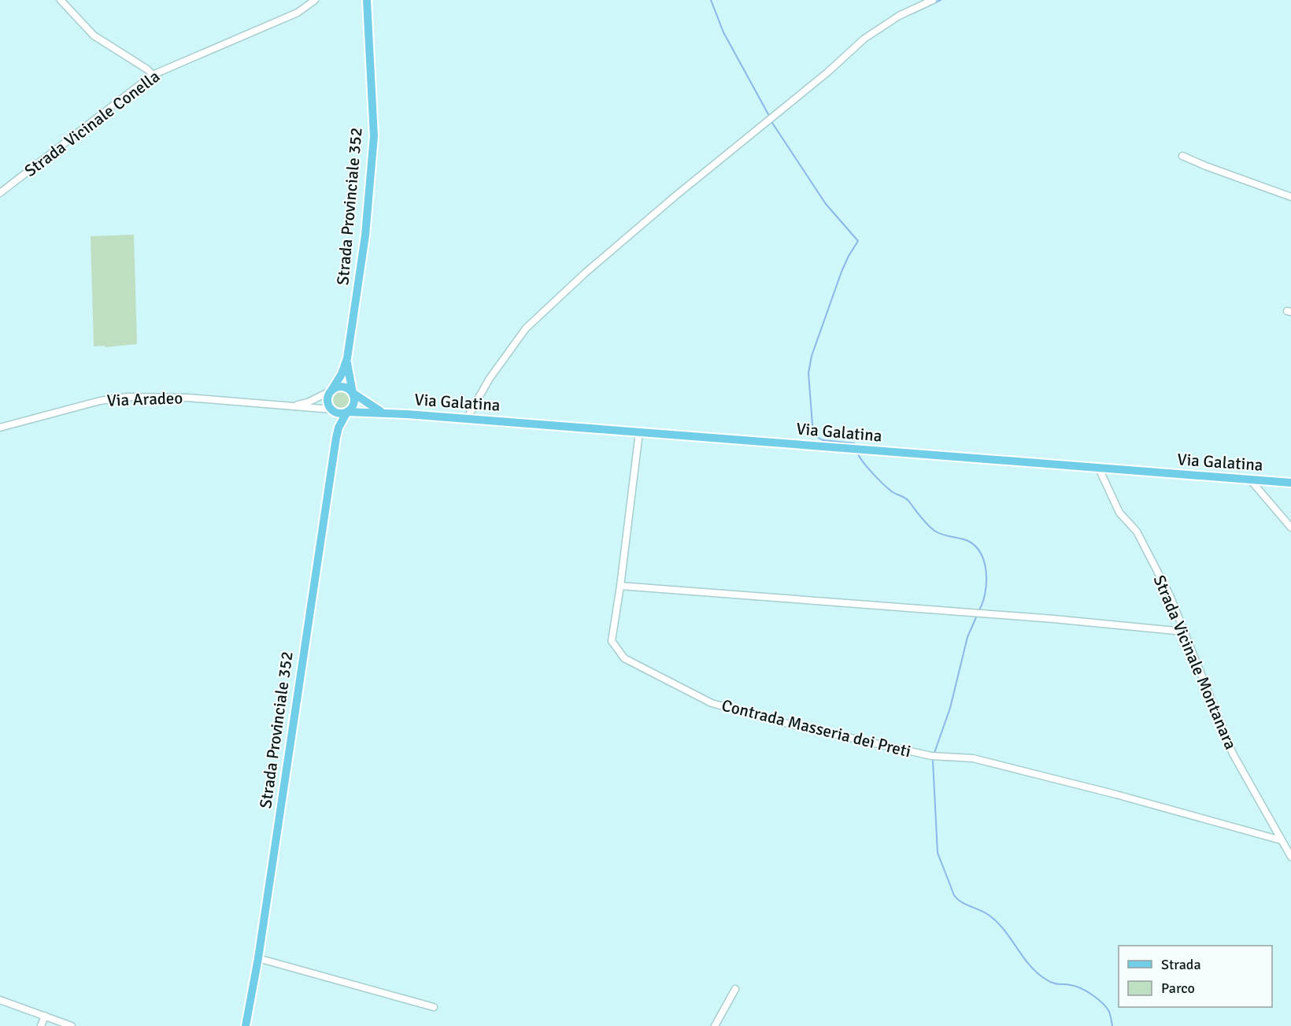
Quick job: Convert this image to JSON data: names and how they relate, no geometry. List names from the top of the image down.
{
  "streets": {
    "main road": ["Strada Provinciale 352", "Via Galatina"],
    "street": [
      "Strada Vicinale Conella",
      "Via Aradeo",
      "Strada Vicinale Montanara",
      "Contrada Masseria dei Preti"
    ]
  },
  "crossings": [
    ["Strada Provinciale 352", "Via Aradeo"],
    ["Strada Provinciale 352", "Via Galatina"],
    ["Via Aradeo", "Via Galatina"],
    ["Via Galatina", "Strada Vicinale Montanara"],
    ["Via Galatina", "Contrada Masseria dei Preti"],
    ["Strada Vicinale Montanara", "Contrada Masseria dei Preti"]
  ],
  "legend": ["Strada", "Parco"]
}
